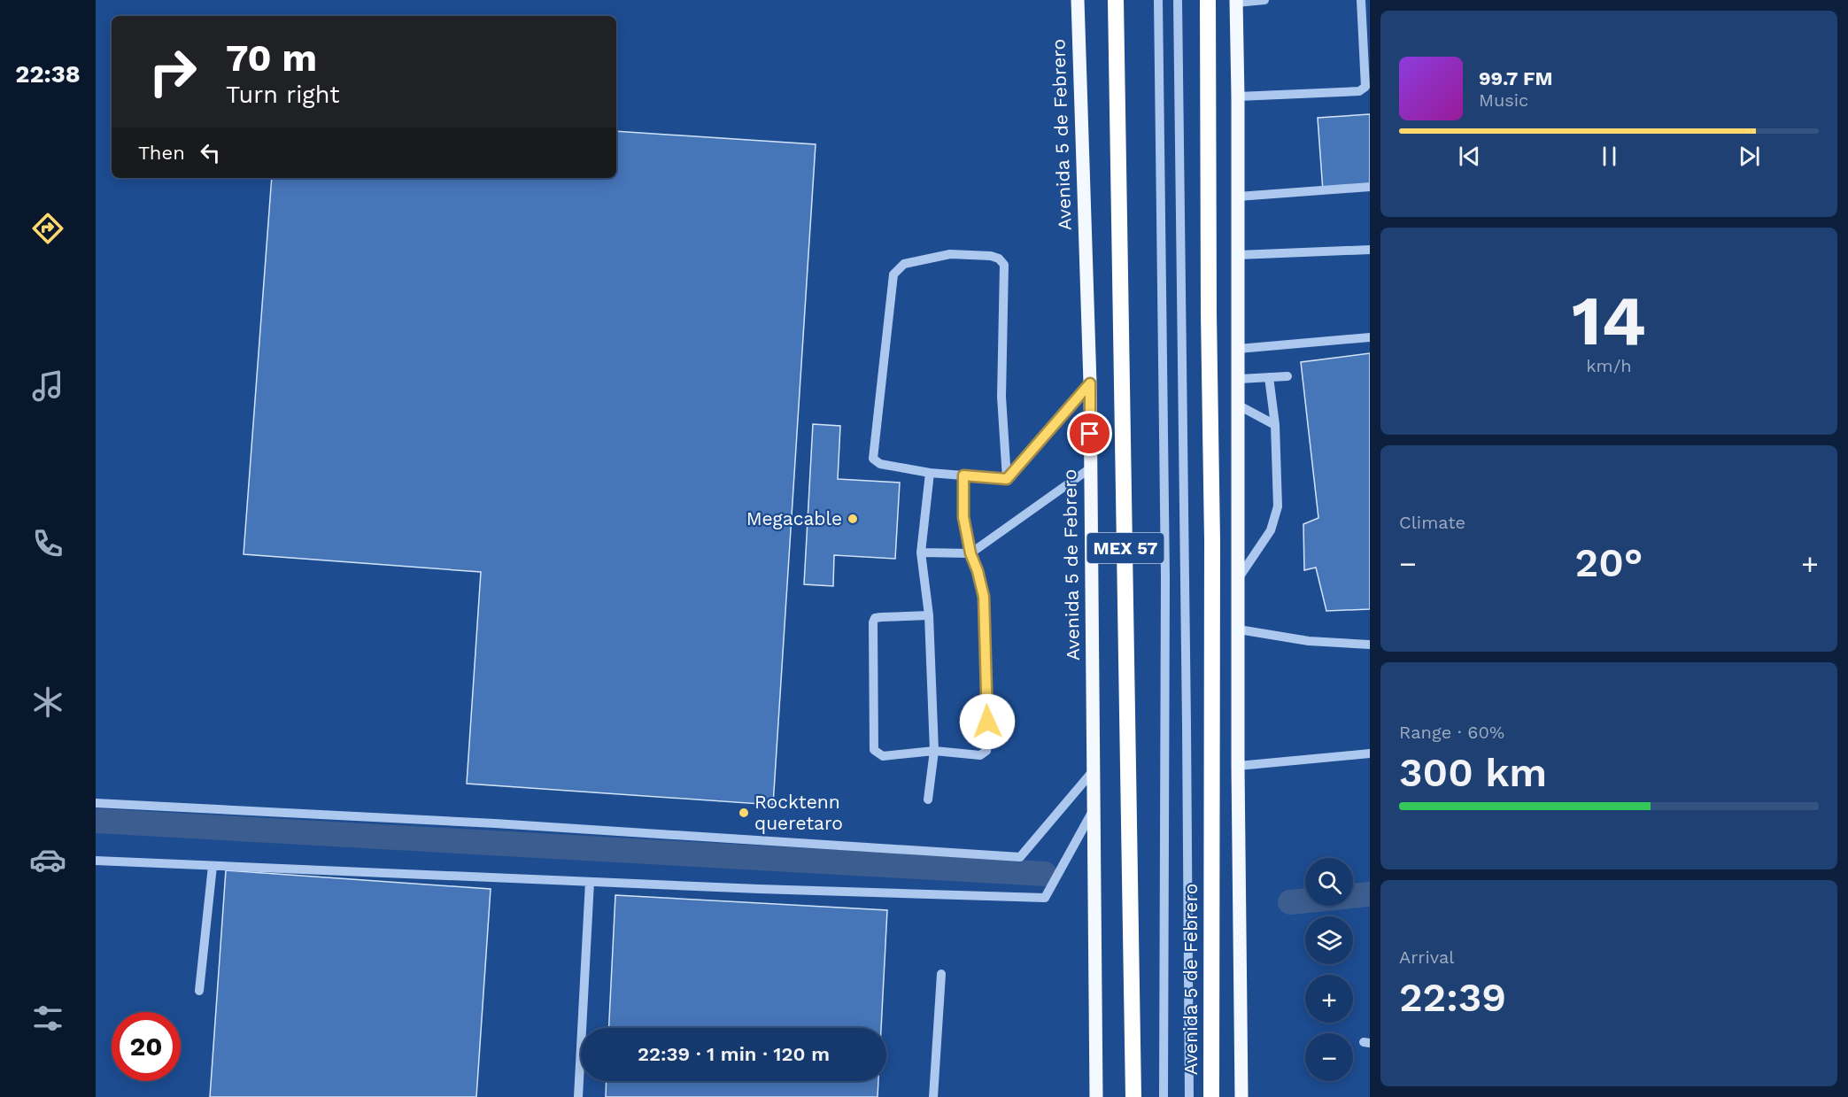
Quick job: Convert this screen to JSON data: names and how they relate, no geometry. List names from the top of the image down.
{
  "streets": {
    "highway": ["Avenida 5 de Febrero", "MEX 57"]
  },
  "places": ["Megacable", "Rocktenn queretaro"],
  "page": {
    "tabs": "22:38",
    "turn": ["70 m", "Turn right"],
    "song": ["99.7 FM", "Music"],
    "then": "Then",
    "tile": [
      ["14", "km/h"],
      "Climate",
      ["Range · 60%", "300 km"],
      ["Arrival", "22:39"]
    ],
    "heat": ["−", "20°", "+"],
    "map_buttons": ["+", "−"],
    "limit": "20",
    "trip": "22:39 · 1 min · 120 m"
  }
}
